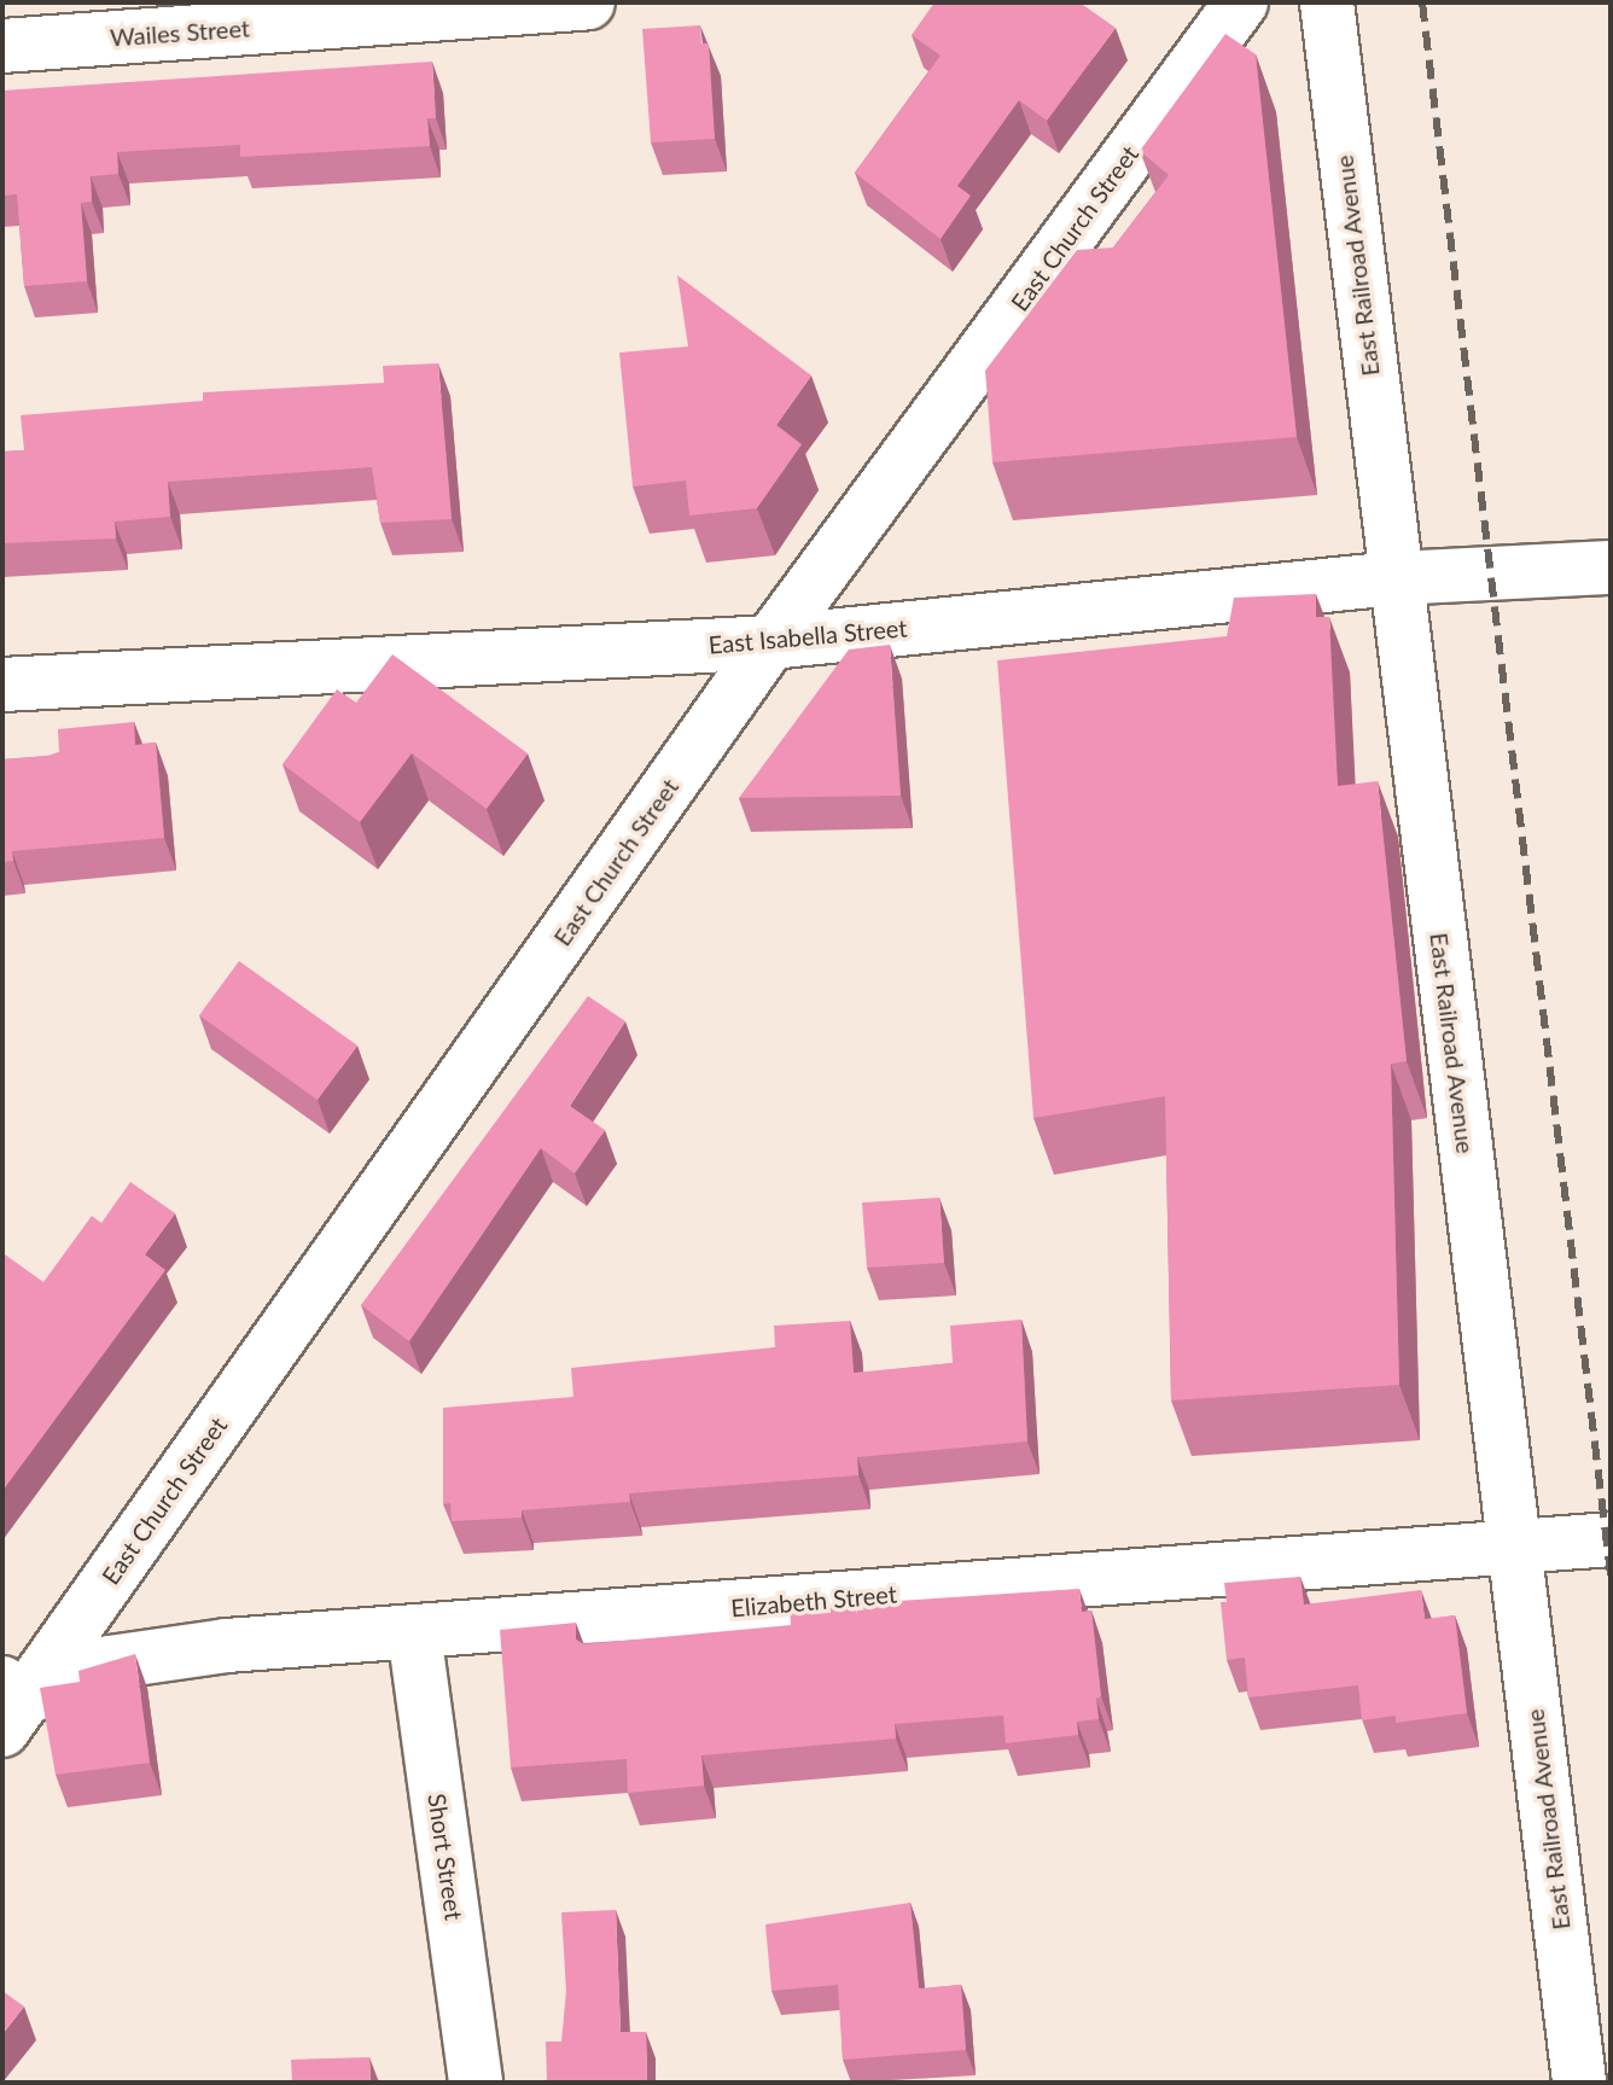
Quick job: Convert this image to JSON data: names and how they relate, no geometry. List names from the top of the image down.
{
  "streets": {
    "street": [
      "Wailes Street",
      "East Church Street",
      "East Railroad Avenue",
      "East Isabella Street",
      "Elizabeth Street",
      "Short Street"
    ]
  },
  "crossings": [
    ["East Church Street", "East Isabella Street"],
    ["East Church Street", "Elizabeth Street"],
    ["East Railroad Avenue", "East Isabella Street"],
    ["East Railroad Avenue", "Elizabeth Street"],
    ["Elizabeth Street", "Short Street"]
  ]
}
